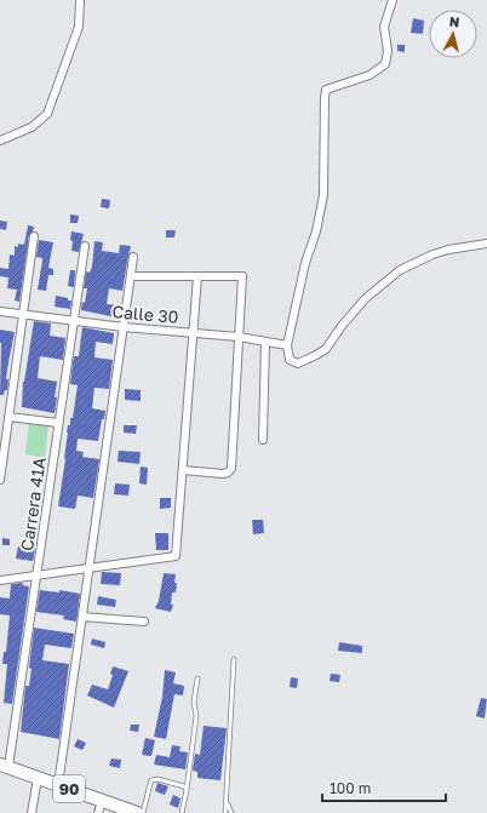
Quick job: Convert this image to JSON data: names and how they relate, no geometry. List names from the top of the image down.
{
  "streets": {
    "highway": ["90"],
    "street": ["Calle 30", "Carrera 41A"]
  },
  "crossings": [
    ["Calle 30", "Carrera 41A"],
    ["Carrera 41A", "90"]
  ],
  "scale_bar": "100 m",
  "north": "top"
}
